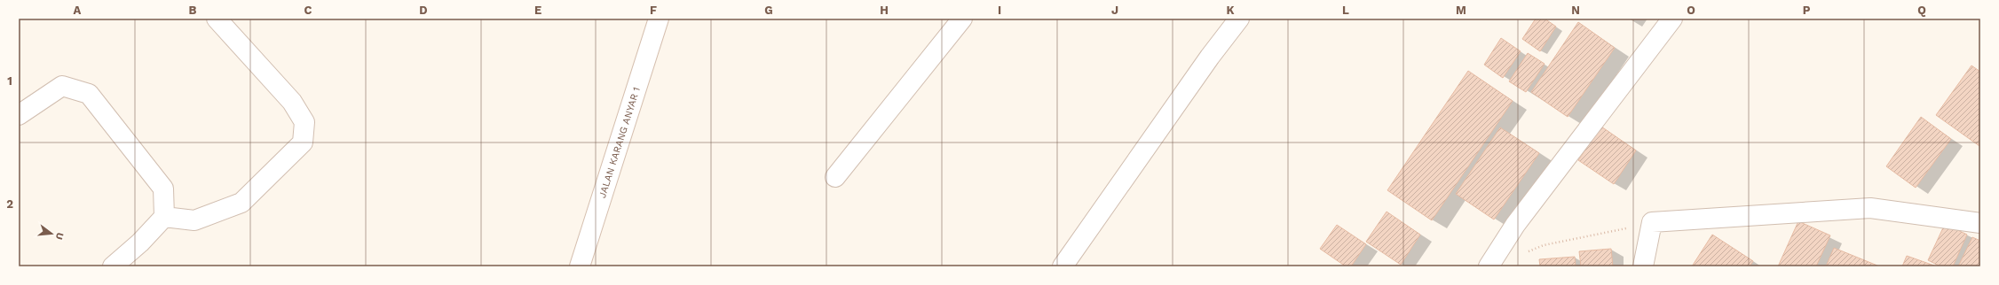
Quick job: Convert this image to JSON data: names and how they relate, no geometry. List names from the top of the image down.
{
  "streets": {
    "street": ["JALAN KARANG ANYAR 1"]
  },
  "north": "right",
  "grid": {
    "columns": [
      "A",
      "B",
      "C",
      "D",
      "E",
      "F",
      "G",
      "H",
      "I",
      "J",
      "K",
      "L",
      "M",
      "N",
      "O",
      "P",
      "Q"
    ],
    "rows": ["1", "2"]
  }
}
